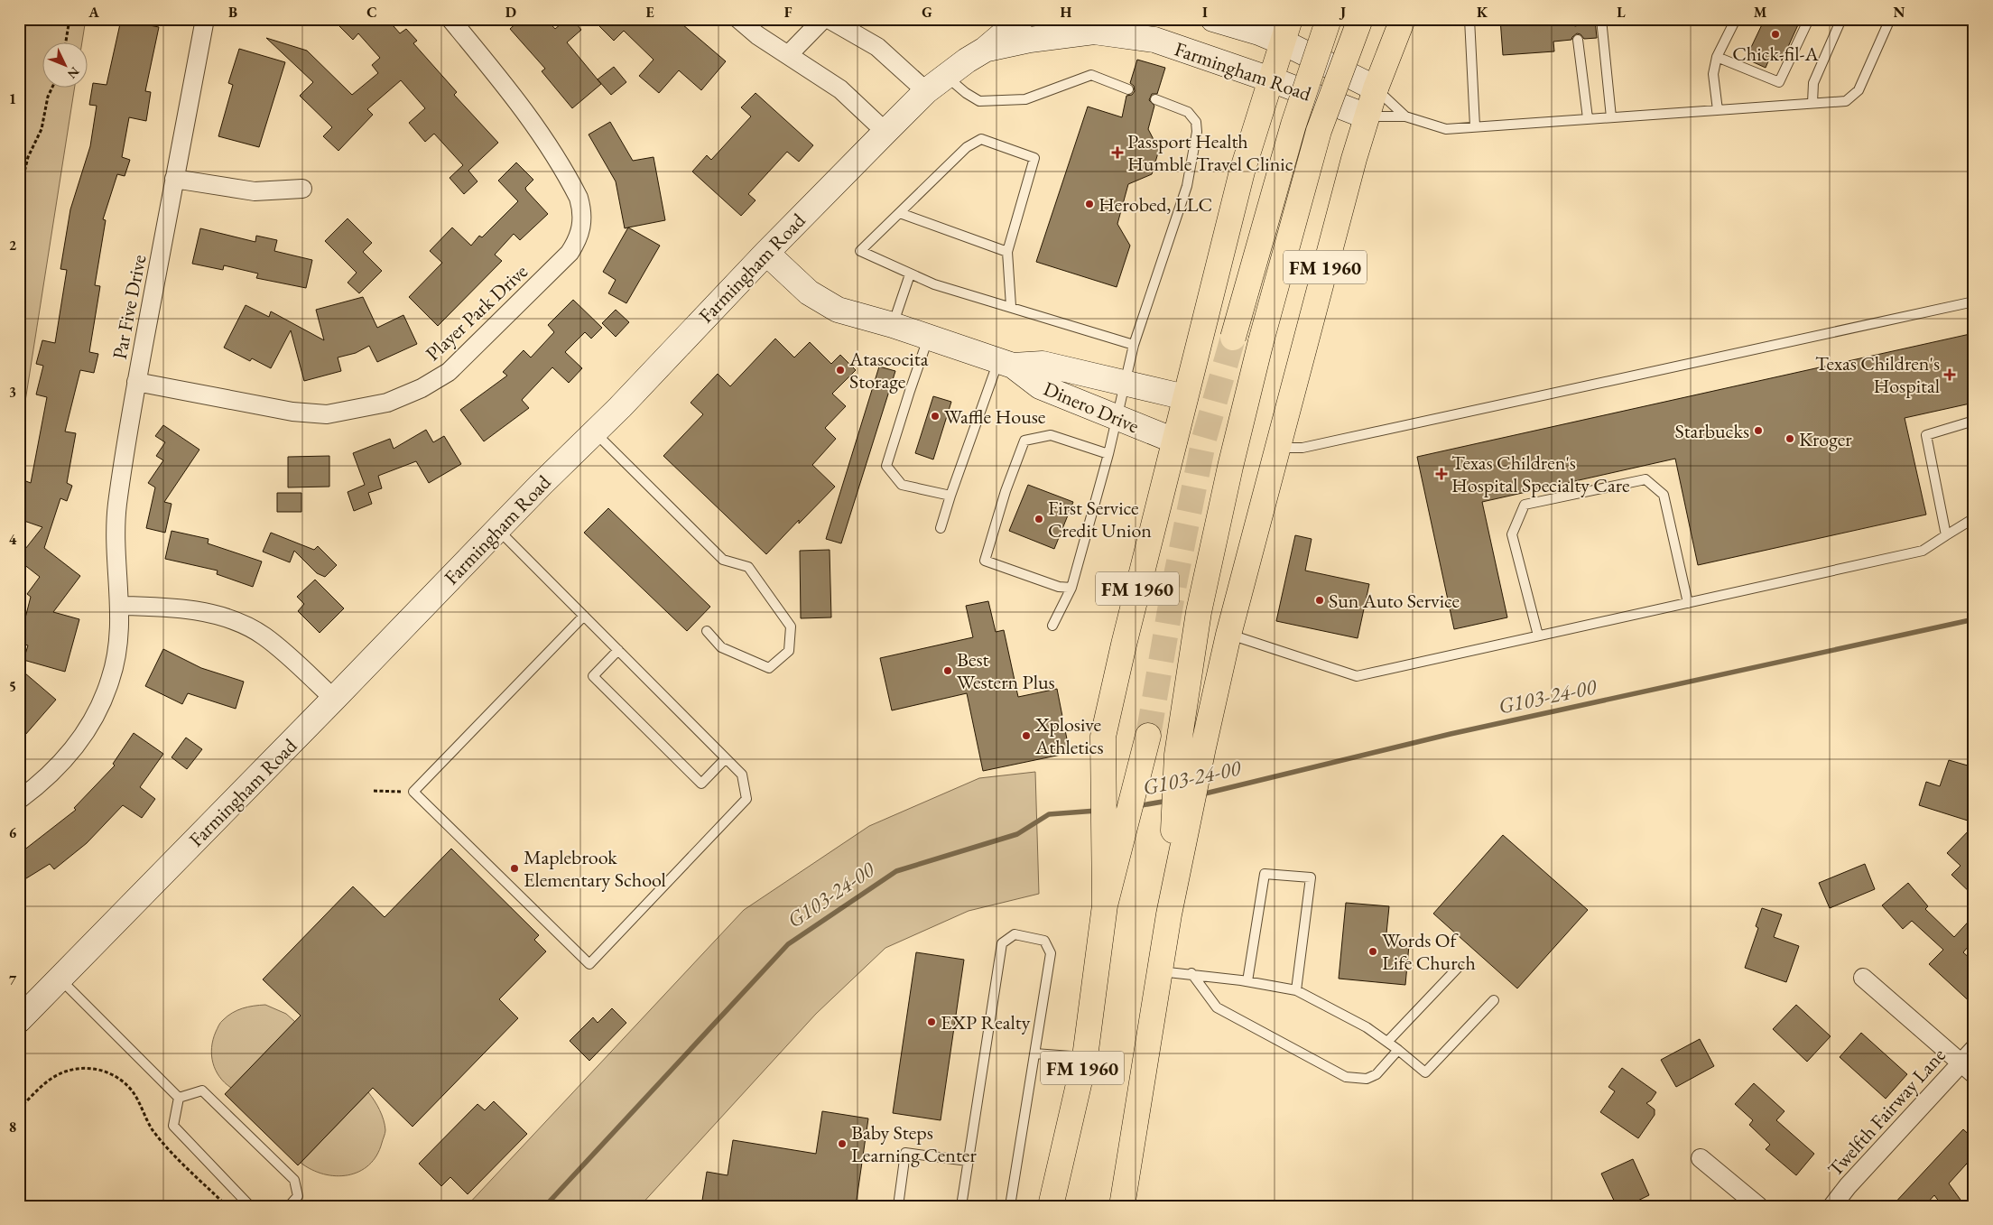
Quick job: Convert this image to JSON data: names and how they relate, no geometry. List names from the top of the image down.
{
  "streets": {
    "main road": ["FM 1960"],
    "street": [
      "Farmingham Road",
      "Par Five Drive",
      "Player Park Drive",
      "Dinero Drive",
      "Twelfth Fairway Lane"
    ]
  },
  "crossings": [
    ["Farmingham Road", "FM 1960"],
    ["Farmingham Road", "Dinero Drive"],
    ["FM 1960", "Dinero Drive"],
    ["Par Five Drive", "Player Park Drive"]
  ],
  "water": ["G103-24-00"],
  "places": {
    "other": [
      "Chick-fil-A",
      "Herobed, LLC",
      "Atascocita Storage",
      "Waffle House",
      "Starbucks",
      "Kroger",
      "First Service Credit Union",
      "Sun Auto Service",
      "Best Western Plus",
      "Xplosive Athletics",
      "Maplebrook Elementary School",
      "Words Of Life Church",
      "EXP Realty",
      "Baby Steps Learning Center"
    ],
    "health": ["Passport Health Humble Travel Clinic", "Texas Children's Hospital", "Texas Children's Hospital Specialty Care"]
  },
  "north": "bottom right",
  "grid": {
    "columns": [
      "A",
      "B",
      "C",
      "D",
      "E",
      "F",
      "G",
      "H",
      "I",
      "J",
      "K",
      "L",
      "M",
      "N"
    ],
    "rows": [
      "1",
      "2",
      "3",
      "4",
      "5",
      "6",
      "7",
      "8"
    ]
  }
}
